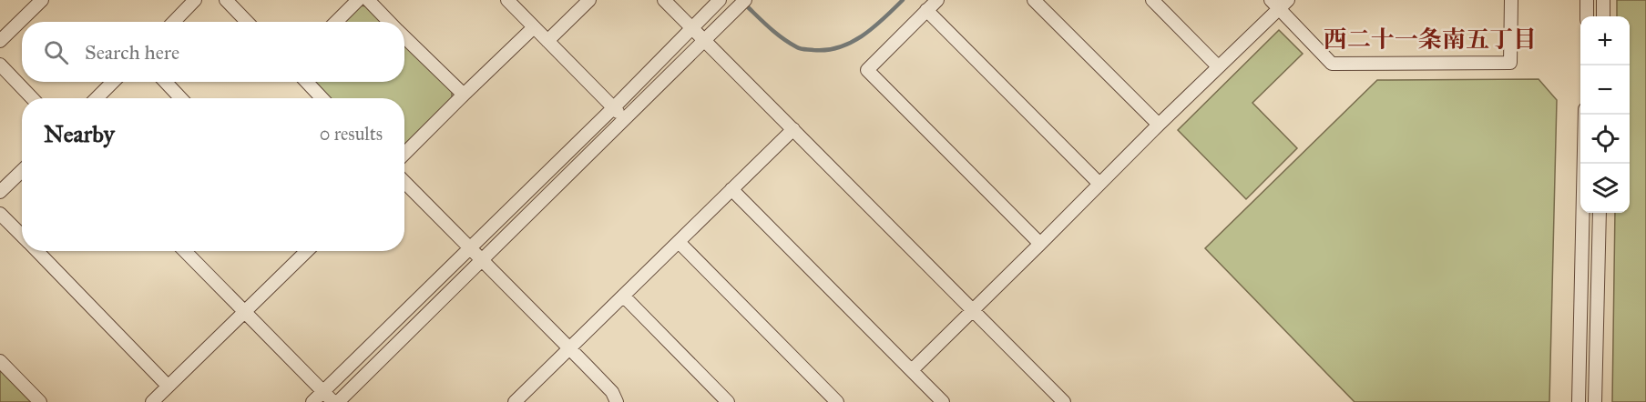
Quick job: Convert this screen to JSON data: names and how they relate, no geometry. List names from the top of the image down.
{
  "districts": ["西二十一条南五丁目"],
  "page": {
    "map_buttons": ["+", "−"],
    "search": "Search here",
    "heading": ["Nearby", "0 results"]
  }
}
